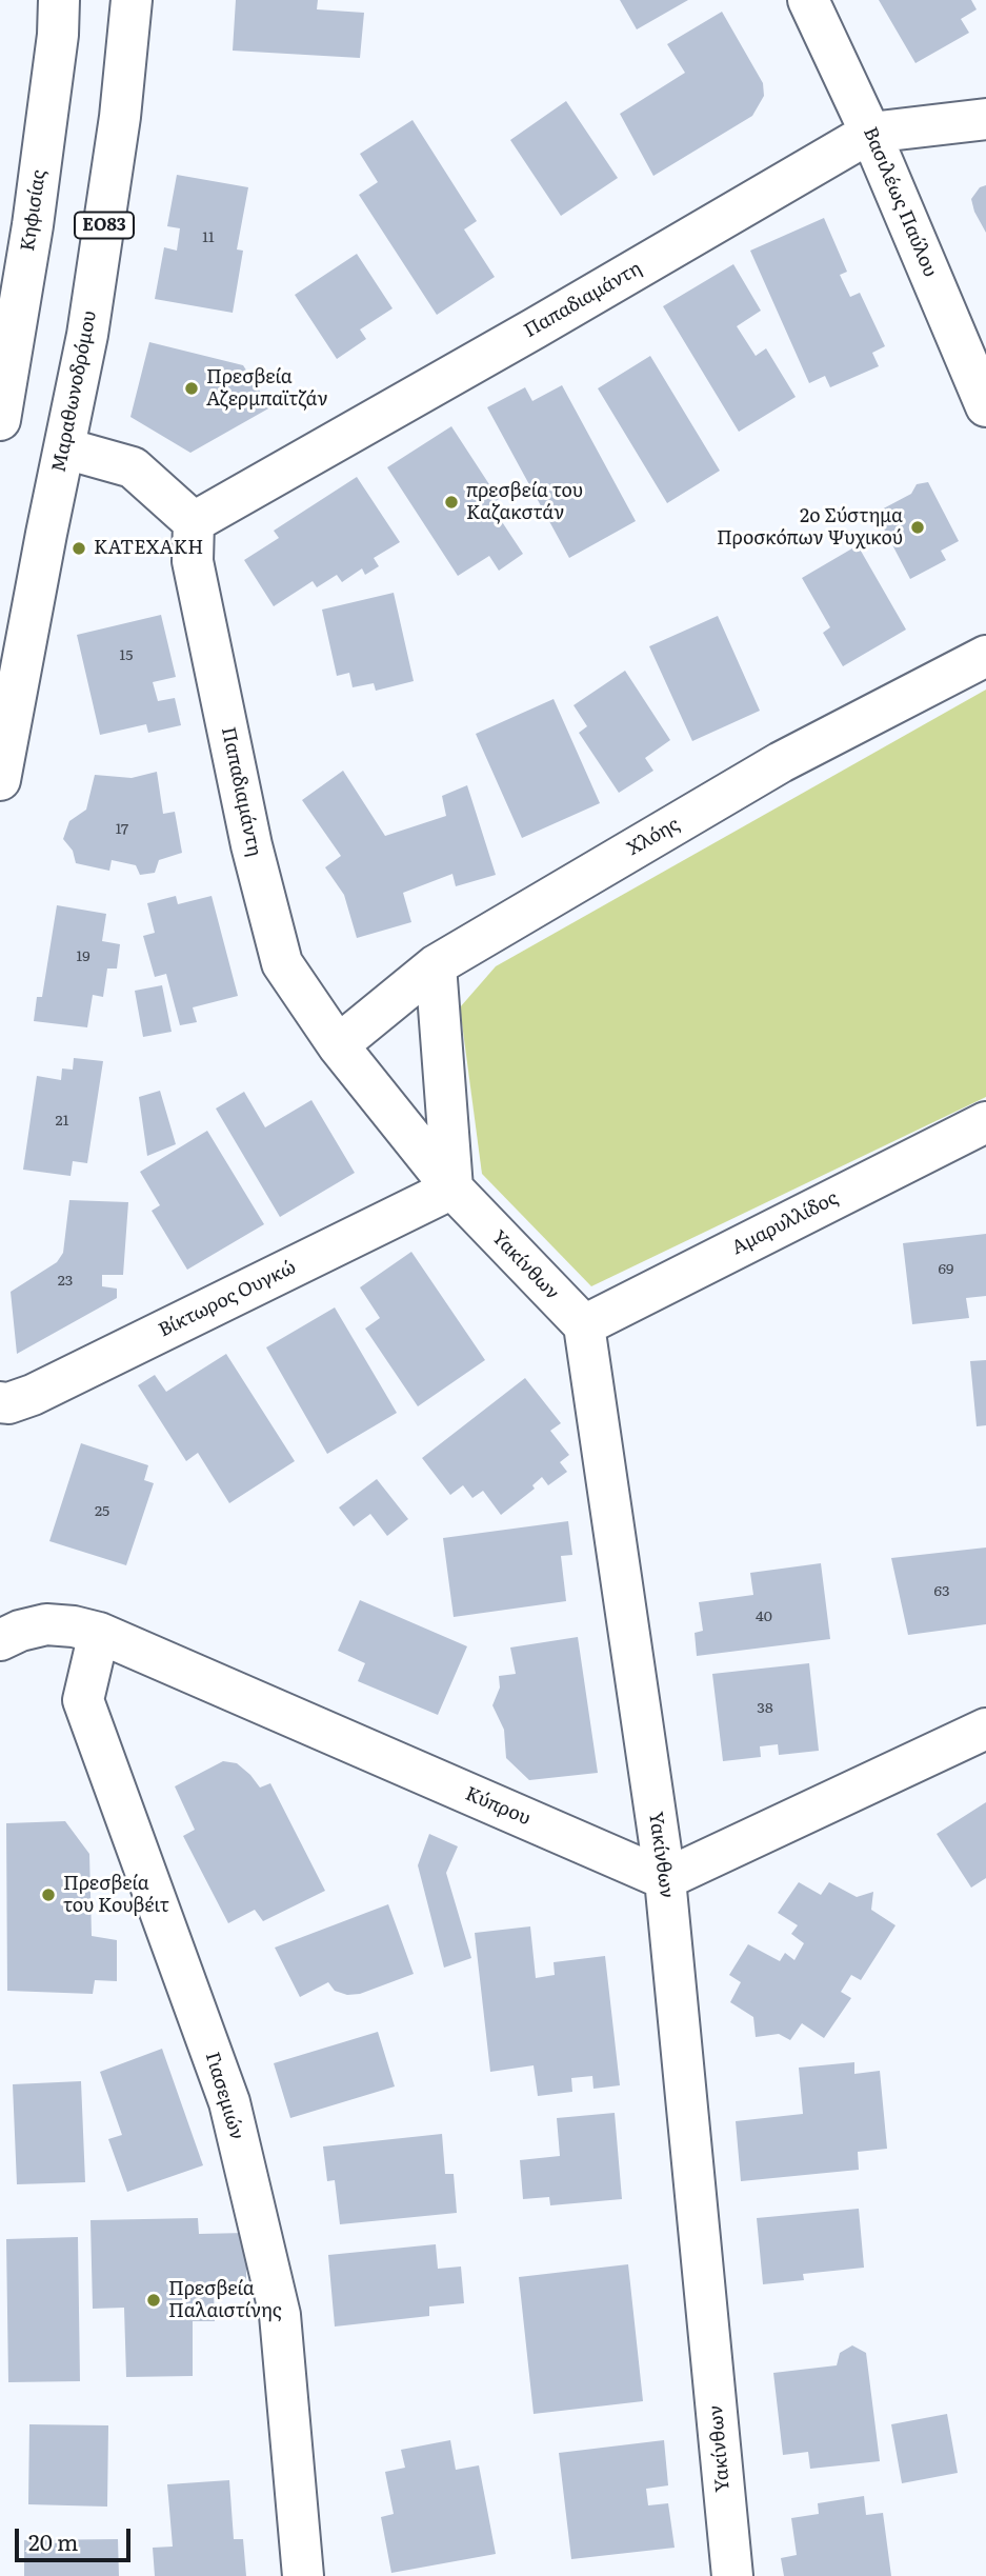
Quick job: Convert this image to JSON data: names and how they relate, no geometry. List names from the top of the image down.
{
  "streets": {
    "street": [
      "Βασιλέως Παύλου",
      "Κηφισίας",
      "ΕΟ83",
      "Παπαδιαμάντη",
      "Μαραθωνοδρόμου",
      "Χλόης",
      "Αμαρυλλίδος",
      "Υακίνθων",
      "Βίκτωρος Ουγκώ",
      "Κύπρου",
      "Γιασεμιών"
    ]
  },
  "crossings": [
    ["Βασιλέως Παύλου", "Παπαδιαμάντη"],
    ["Παπαδιαμάντη", "Χλόης"],
    ["Παπαδιαμάντη", "Υακίνθων"],
    ["Χλόης", "Υακίνθων"],
    ["Αμαρυλλίδος", "Υακίνθων"],
    ["Υακίνθων", "Βίκτωρος Ουγκώ"],
    ["Υακίνθων", "Κύπρου"],
    ["Κύπρου", "Γιασεμιών"]
  ],
  "places": [
    "Πρεσβεία Αζερμπαϊτζάν",
    "πρεσβεία του Καζακστάν",
    "2ο Σύστημα Προσκόπων Ψυχικού",
    "ΚΑΤΕΧΑΚΗ",
    "Πρεσβεία του Κουβέιτ",
    "Πρεσβεία Παλαιστίνης"
  ],
  "house_numbers": [
    "11",
    "15",
    "17",
    "19",
    "21",
    "69",
    "23",
    "25",
    "63",
    "40",
    "38"
  ],
  "scale_bar": "20 m"
}
